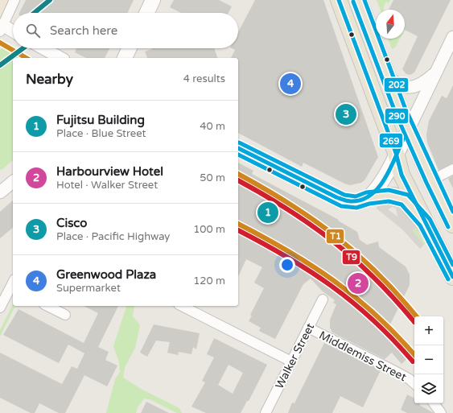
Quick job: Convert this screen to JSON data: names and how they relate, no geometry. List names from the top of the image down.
{
  "streets": {
    "street": ["Walker Street", "Middlemiss Street"]
  },
  "crossings": [
    ["Walker Street", "Middlemiss Street"]
  ],
  "lines": [
    "transit line 269",
    "transit line 202",
    "transit line 290",
    "transit line T1",
    "transit line T9"
  ],
  "north": "top",
  "page": {
    "search": "Search here",
    "heading": ["Nearby", "4 results"],
    "pins": [
      "4",
      "3",
      "1",
      "2"
    ],
    "list": [
      {
        "mark": "1",
        "name": "Fujitsu Building",
        "note": "Place · Blue Street",
        "value": "40 m"
      },
      {
        "mark": "2",
        "name": "Harbourview Hotel",
        "note": "Hotel · Walker Street",
        "value": "50 m"
      },
      {
        "mark": "3",
        "name": "Cisco",
        "note": "Place · Pacific Highway",
        "value": "100 m"
      },
      {
        "mark": "4",
        "name": "Greenwood Plaza",
        "note": "Supermarket",
        "value": "120 m"
      }
    ],
    "map_buttons": ["+", "−"]
  }
}
